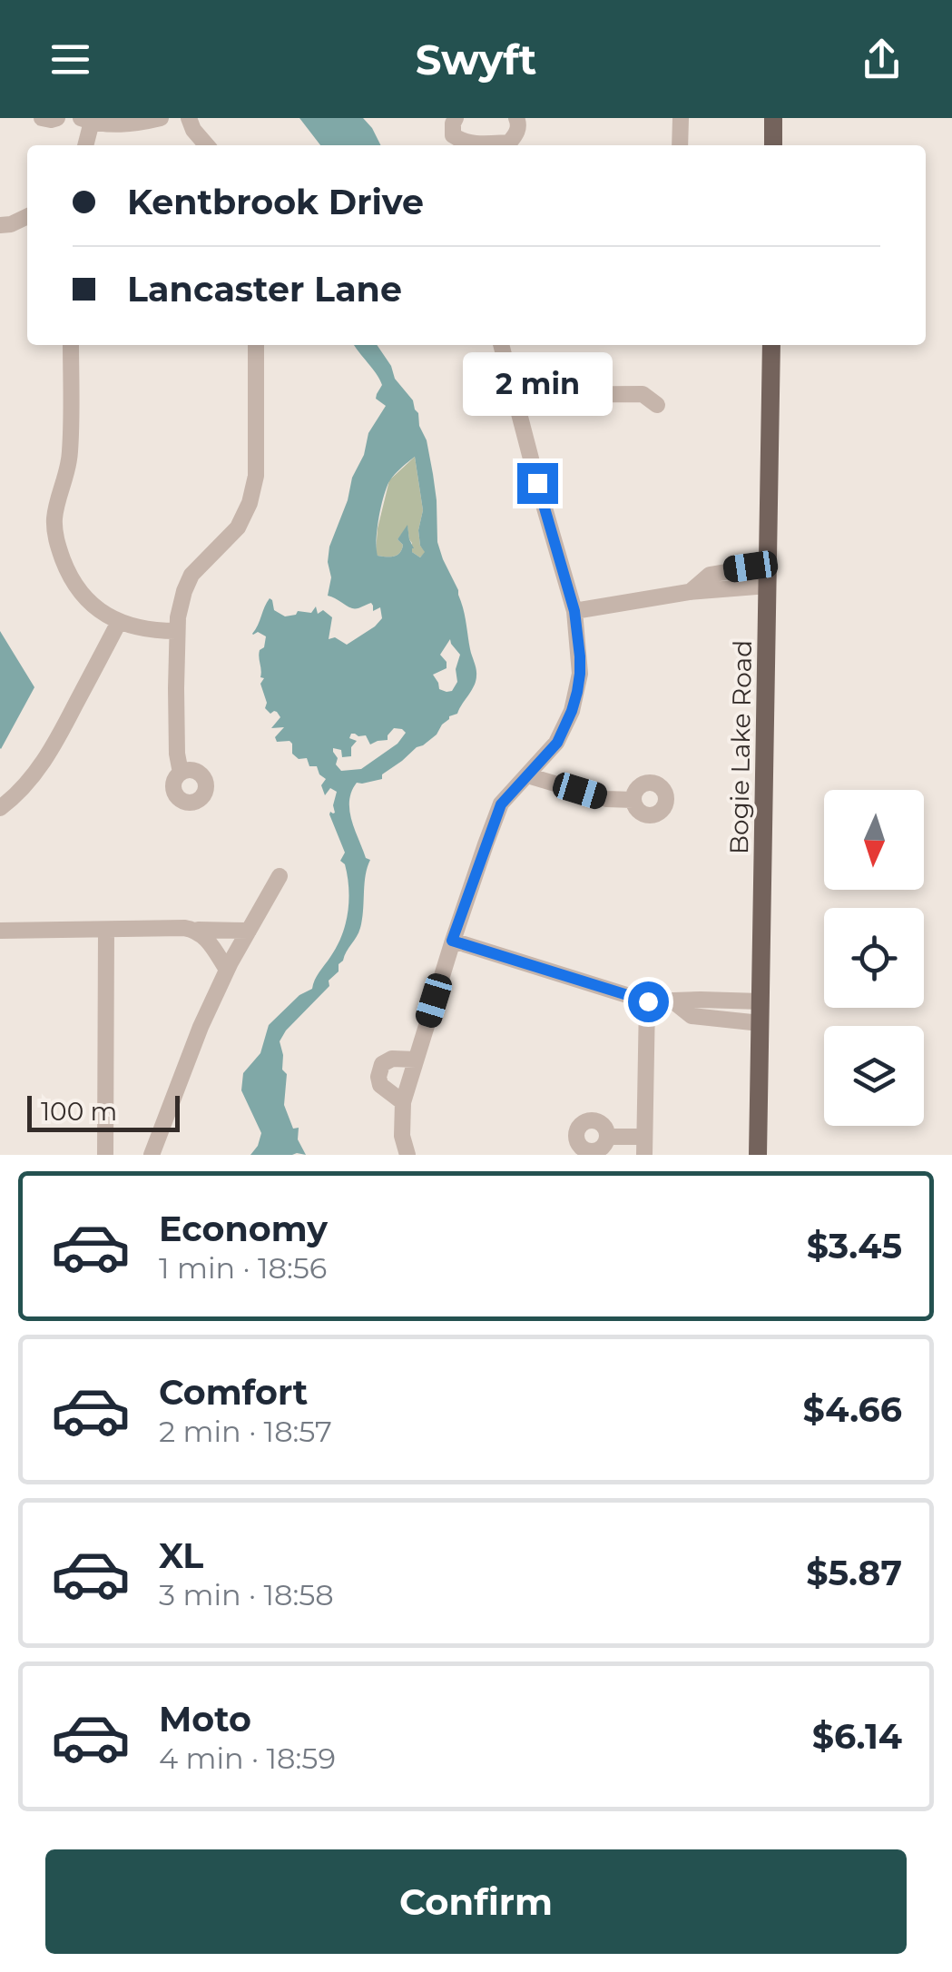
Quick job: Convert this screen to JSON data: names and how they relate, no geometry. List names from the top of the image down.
{
  "streets": {
    "main road": ["Bogie Lake Road"]
  },
  "scale_bar": "100 m",
  "north": "bottom",
  "page": {
    "header": "Swyft",
    "banner": ["Kentbrook Drive", "Lancaster Lane"],
    "bubble": "2 min",
    "scale": "100 m",
    "list": [
      {
        "name": "Economy",
        "note": "1 min · 18:56",
        "value": "$3.45"
      },
      {
        "name": "Comfort",
        "note": "2 min · 18:57",
        "value": "$4.66"
      },
      {
        "name": "XL",
        "note": "3 min · 18:58",
        "value": "$5.87"
      },
      {
        "name": "Moto",
        "note": "4 min · 18:59",
        "value": "$6.14"
      }
    ],
    "buttons": "Confirm"
  }
}
